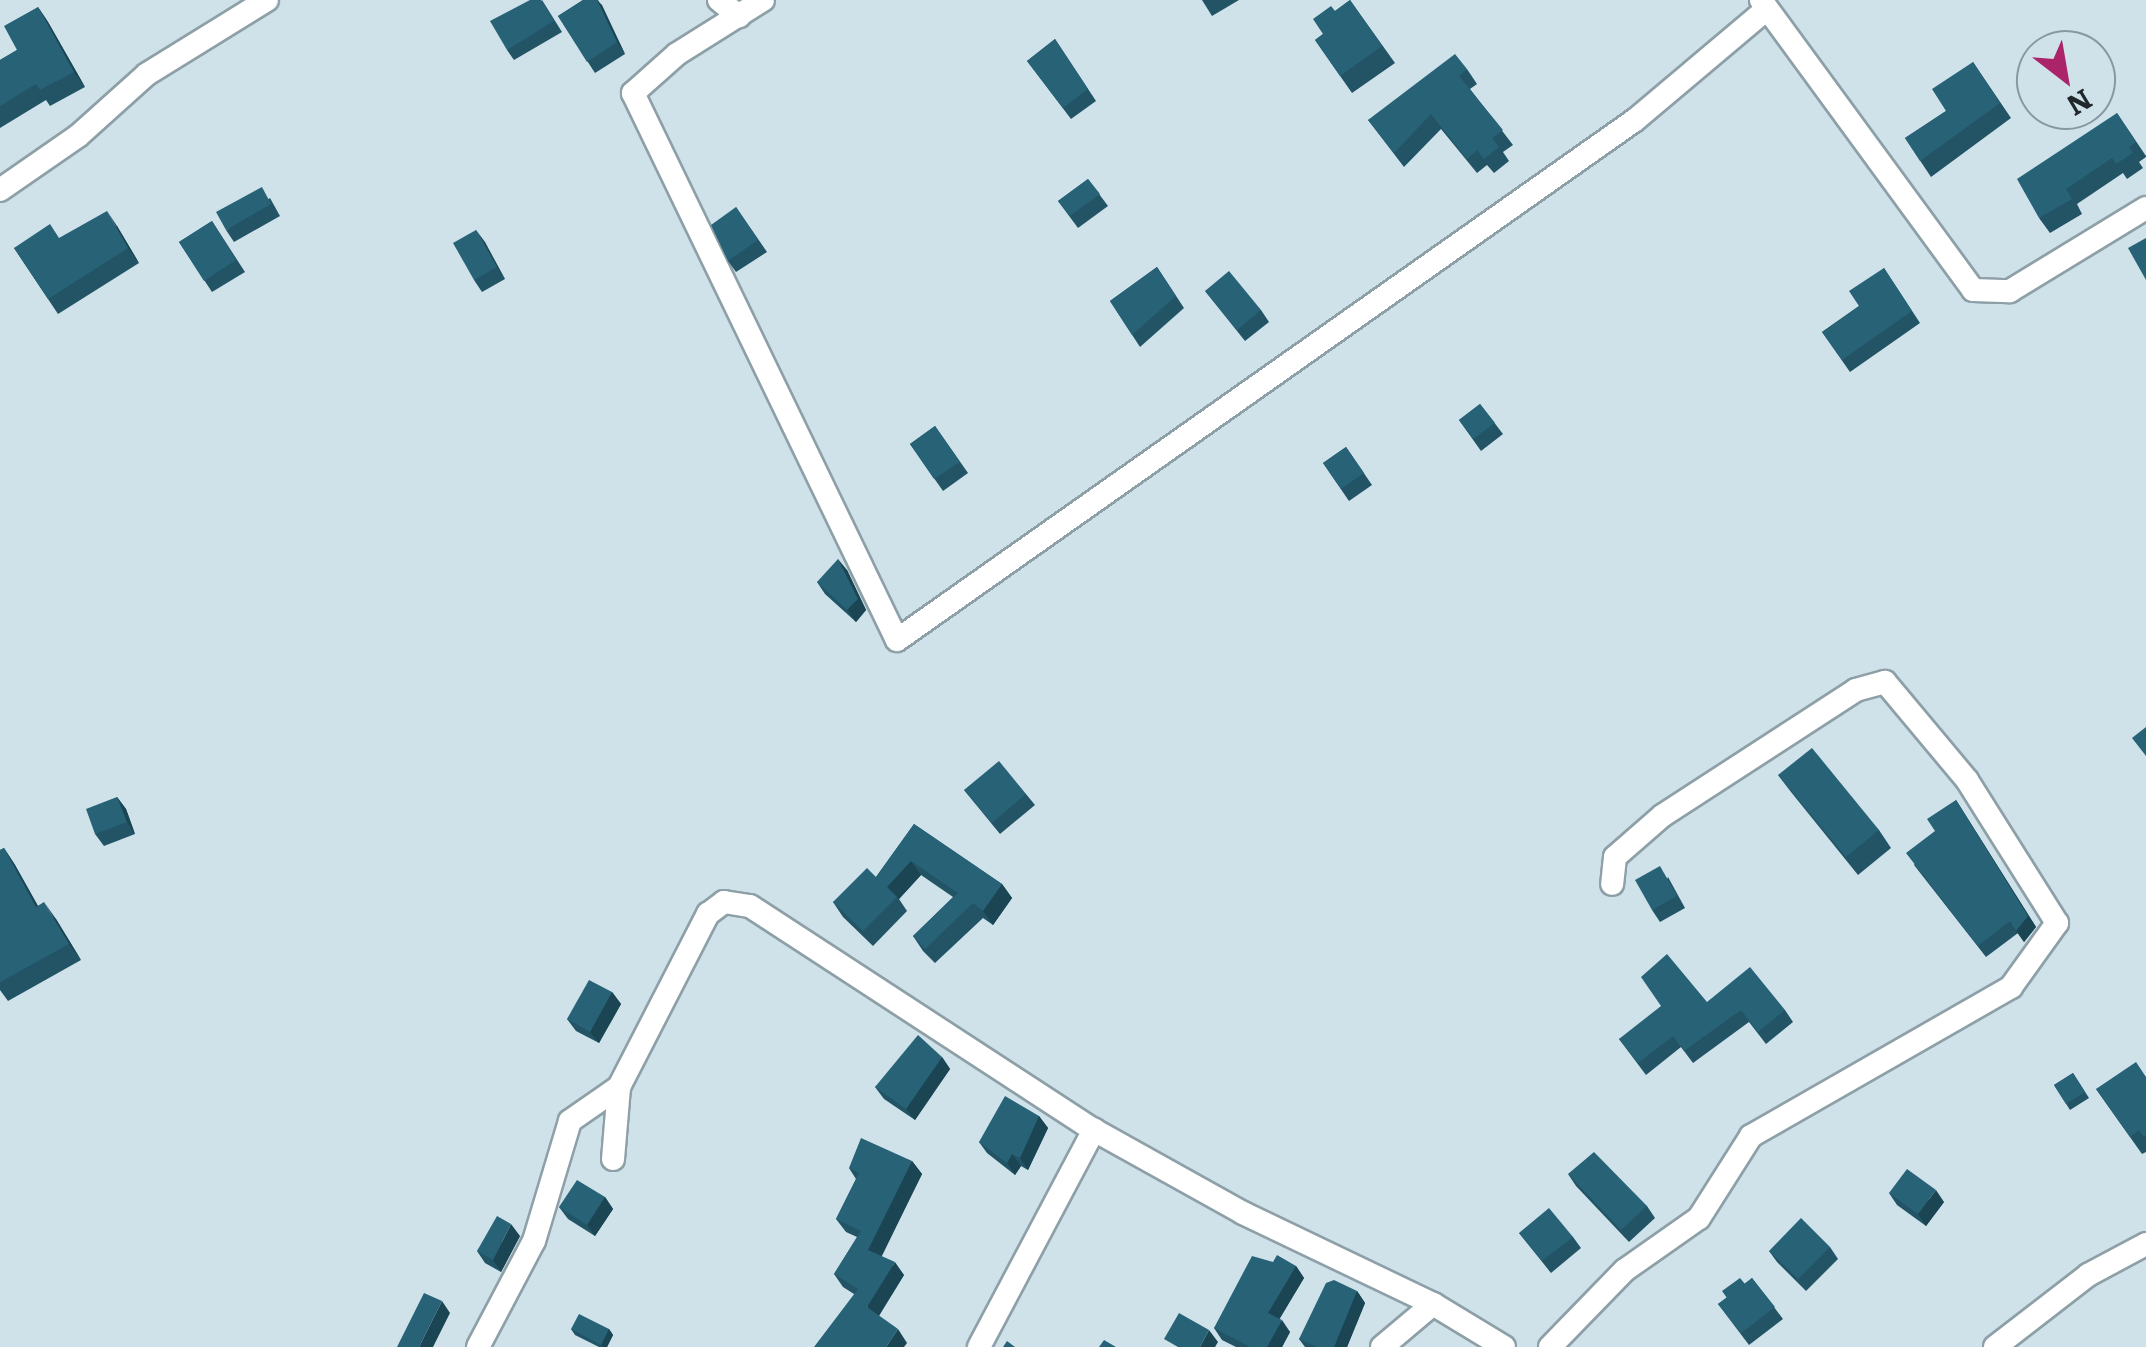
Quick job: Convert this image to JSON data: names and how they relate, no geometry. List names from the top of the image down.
{
  "north": "bottom right"
}
